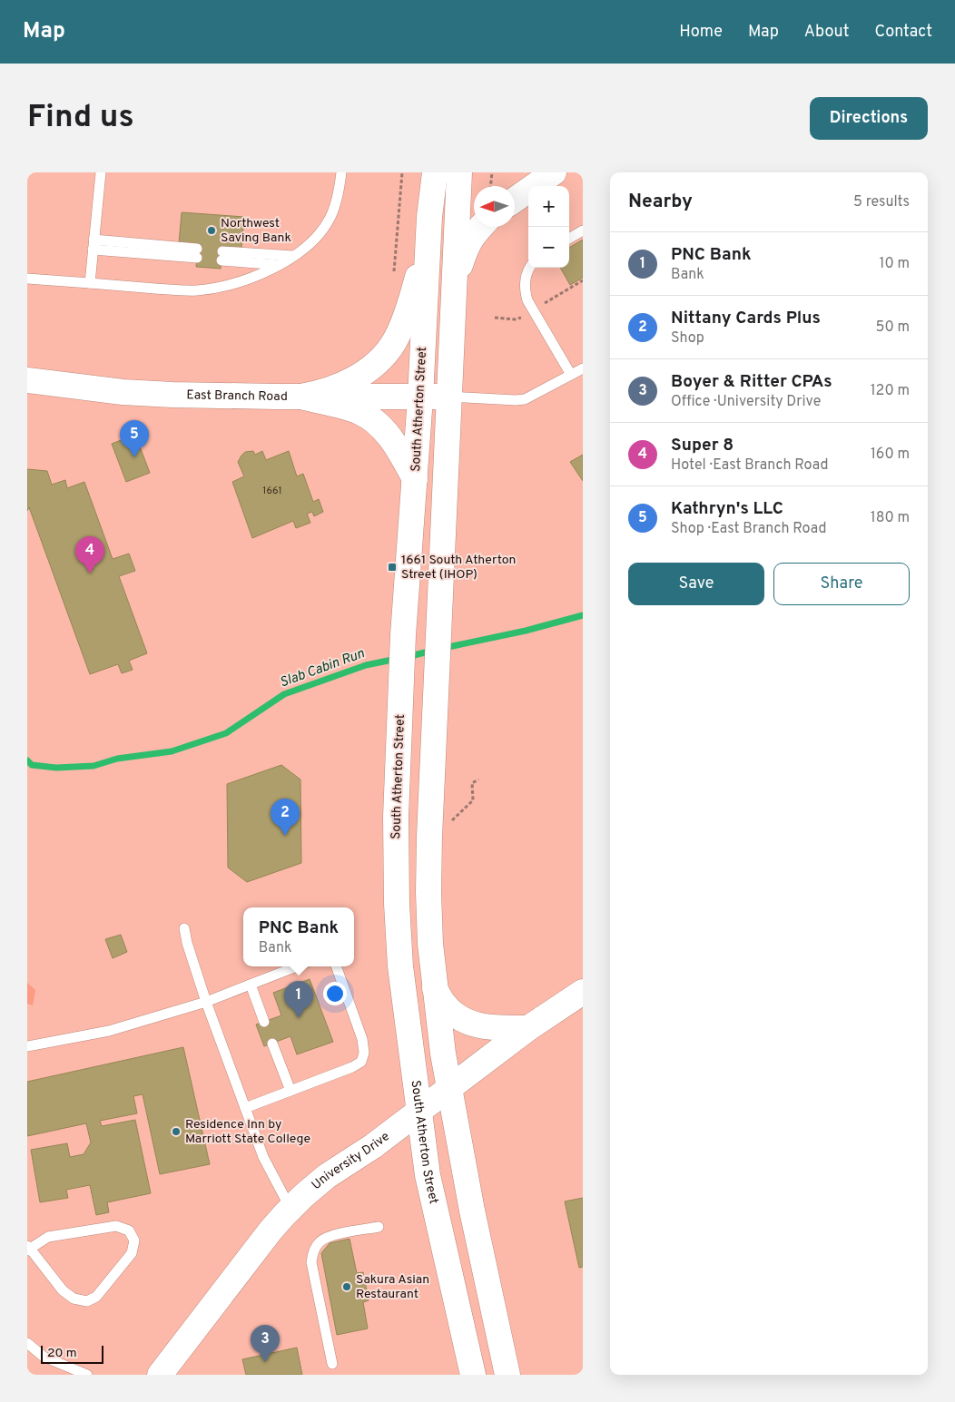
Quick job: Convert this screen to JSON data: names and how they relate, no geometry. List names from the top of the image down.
{
  "streets": {
    "main road": ["East Branch Road", "South Atherton Street", "University Drive"]
  },
  "crossings": [
    ["East Branch Road", "South Atherton Street"],
    ["South Atherton Street", "University Drive"]
  ],
  "water": ["Slab Cabin Run"],
  "places": {
    "other": ["Northwest Saving Bank", "Residence Inn by Marriott State College", "Sakura Asian Restaurant"],
    "transit": ["1661 South Atherton Street (IHOP)"]
  },
  "house_numbers": ["1661"],
  "scale_bar": "20 m",
  "north": "left",
  "page": {
    "header": "Map",
    "nav": [
      "Home",
      "Map",
      "About",
      "Contact"
    ],
    "buttons": [
      "Directions",
      ["Save", "Share"]
    ],
    "title": "Find us",
    "heading": ["Nearby", "5 results"],
    "map_buttons": ["+", "−"],
    "list": [
      {
        "mark": "1",
        "name": "PNC Bank",
        "note": "Bank",
        "value": "10 m"
      },
      {
        "mark": "2",
        "name": "Nittany Cards Plus",
        "note": "Shop",
        "value": "50 m"
      },
      {
        "mark": "3",
        "name": "Boyer & Ritter CPAs",
        "note": "Office · University Drive",
        "value": "120 m"
      },
      {
        "mark": "4",
        "name": "Super 8",
        "note": "Hotel · East Branch Road",
        "value": "160 m"
      },
      {
        "mark": "5",
        "name": "Kathryn's LLC",
        "note": "Shop · East Branch Road",
        "value": "180 m"
      }
    ],
    "pins": [
      "5",
      "4",
      "2",
      "1",
      "3"
    ],
    "popup": ["PNC Bank", "Bank"],
    "scale": "20 m"
  }
}
